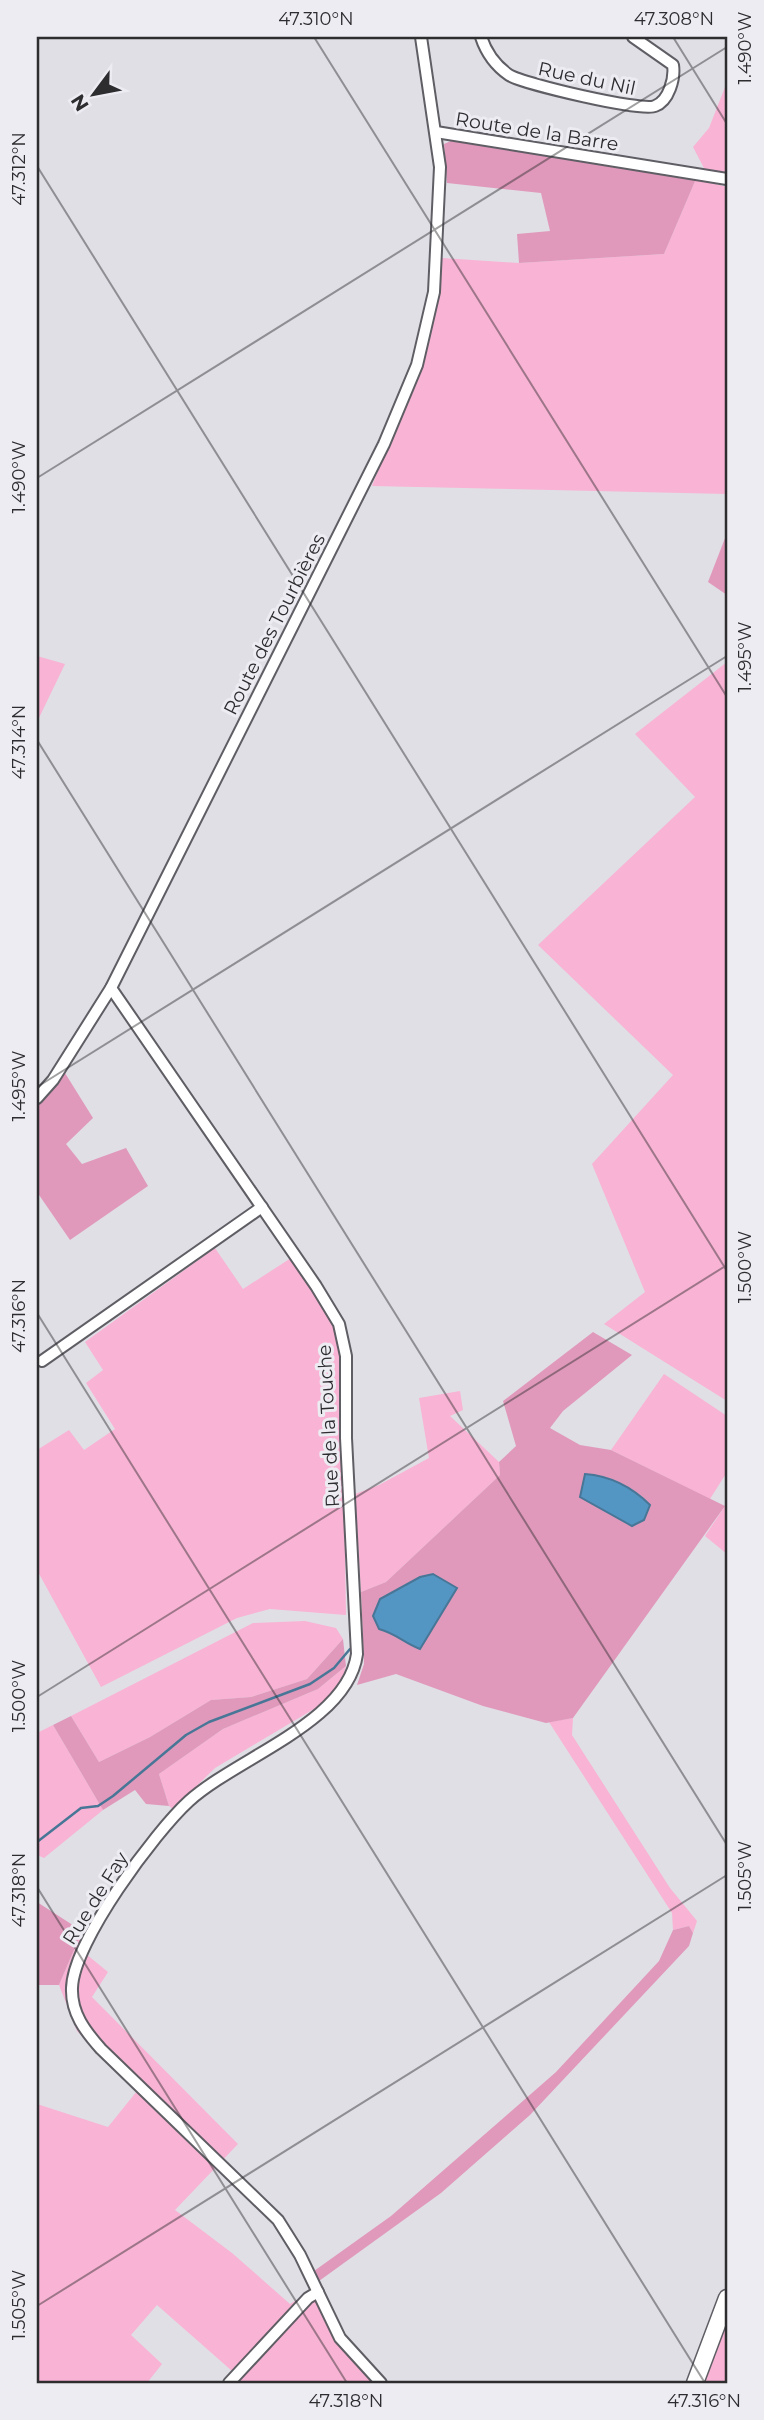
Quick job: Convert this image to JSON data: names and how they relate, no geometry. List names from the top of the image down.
{
  "streets": {
    "street": [
      "Rue du Nil",
      "Route de la Barre",
      "Route des Tourbières",
      "Rue de la Touche",
      "Rue de Fay"
    ]
  },
  "crossings": [
    ["Route de la Barre", "Route des Tourbières"],
    ["Route des Tourbières", "Rue de la Touche"],
    ["Rue de la Touche", "Rue de Fay"]
  ],
  "north": "bottom left",
  "coordinates": [
    "47.310°N",
    "47.308°N",
    "1.490°W",
    "47.312°N",
    "1.495°W",
    "47.314°N",
    "1.500°W",
    "47.316°N",
    "1.505°W",
    "47.318°N"
  ]
}
